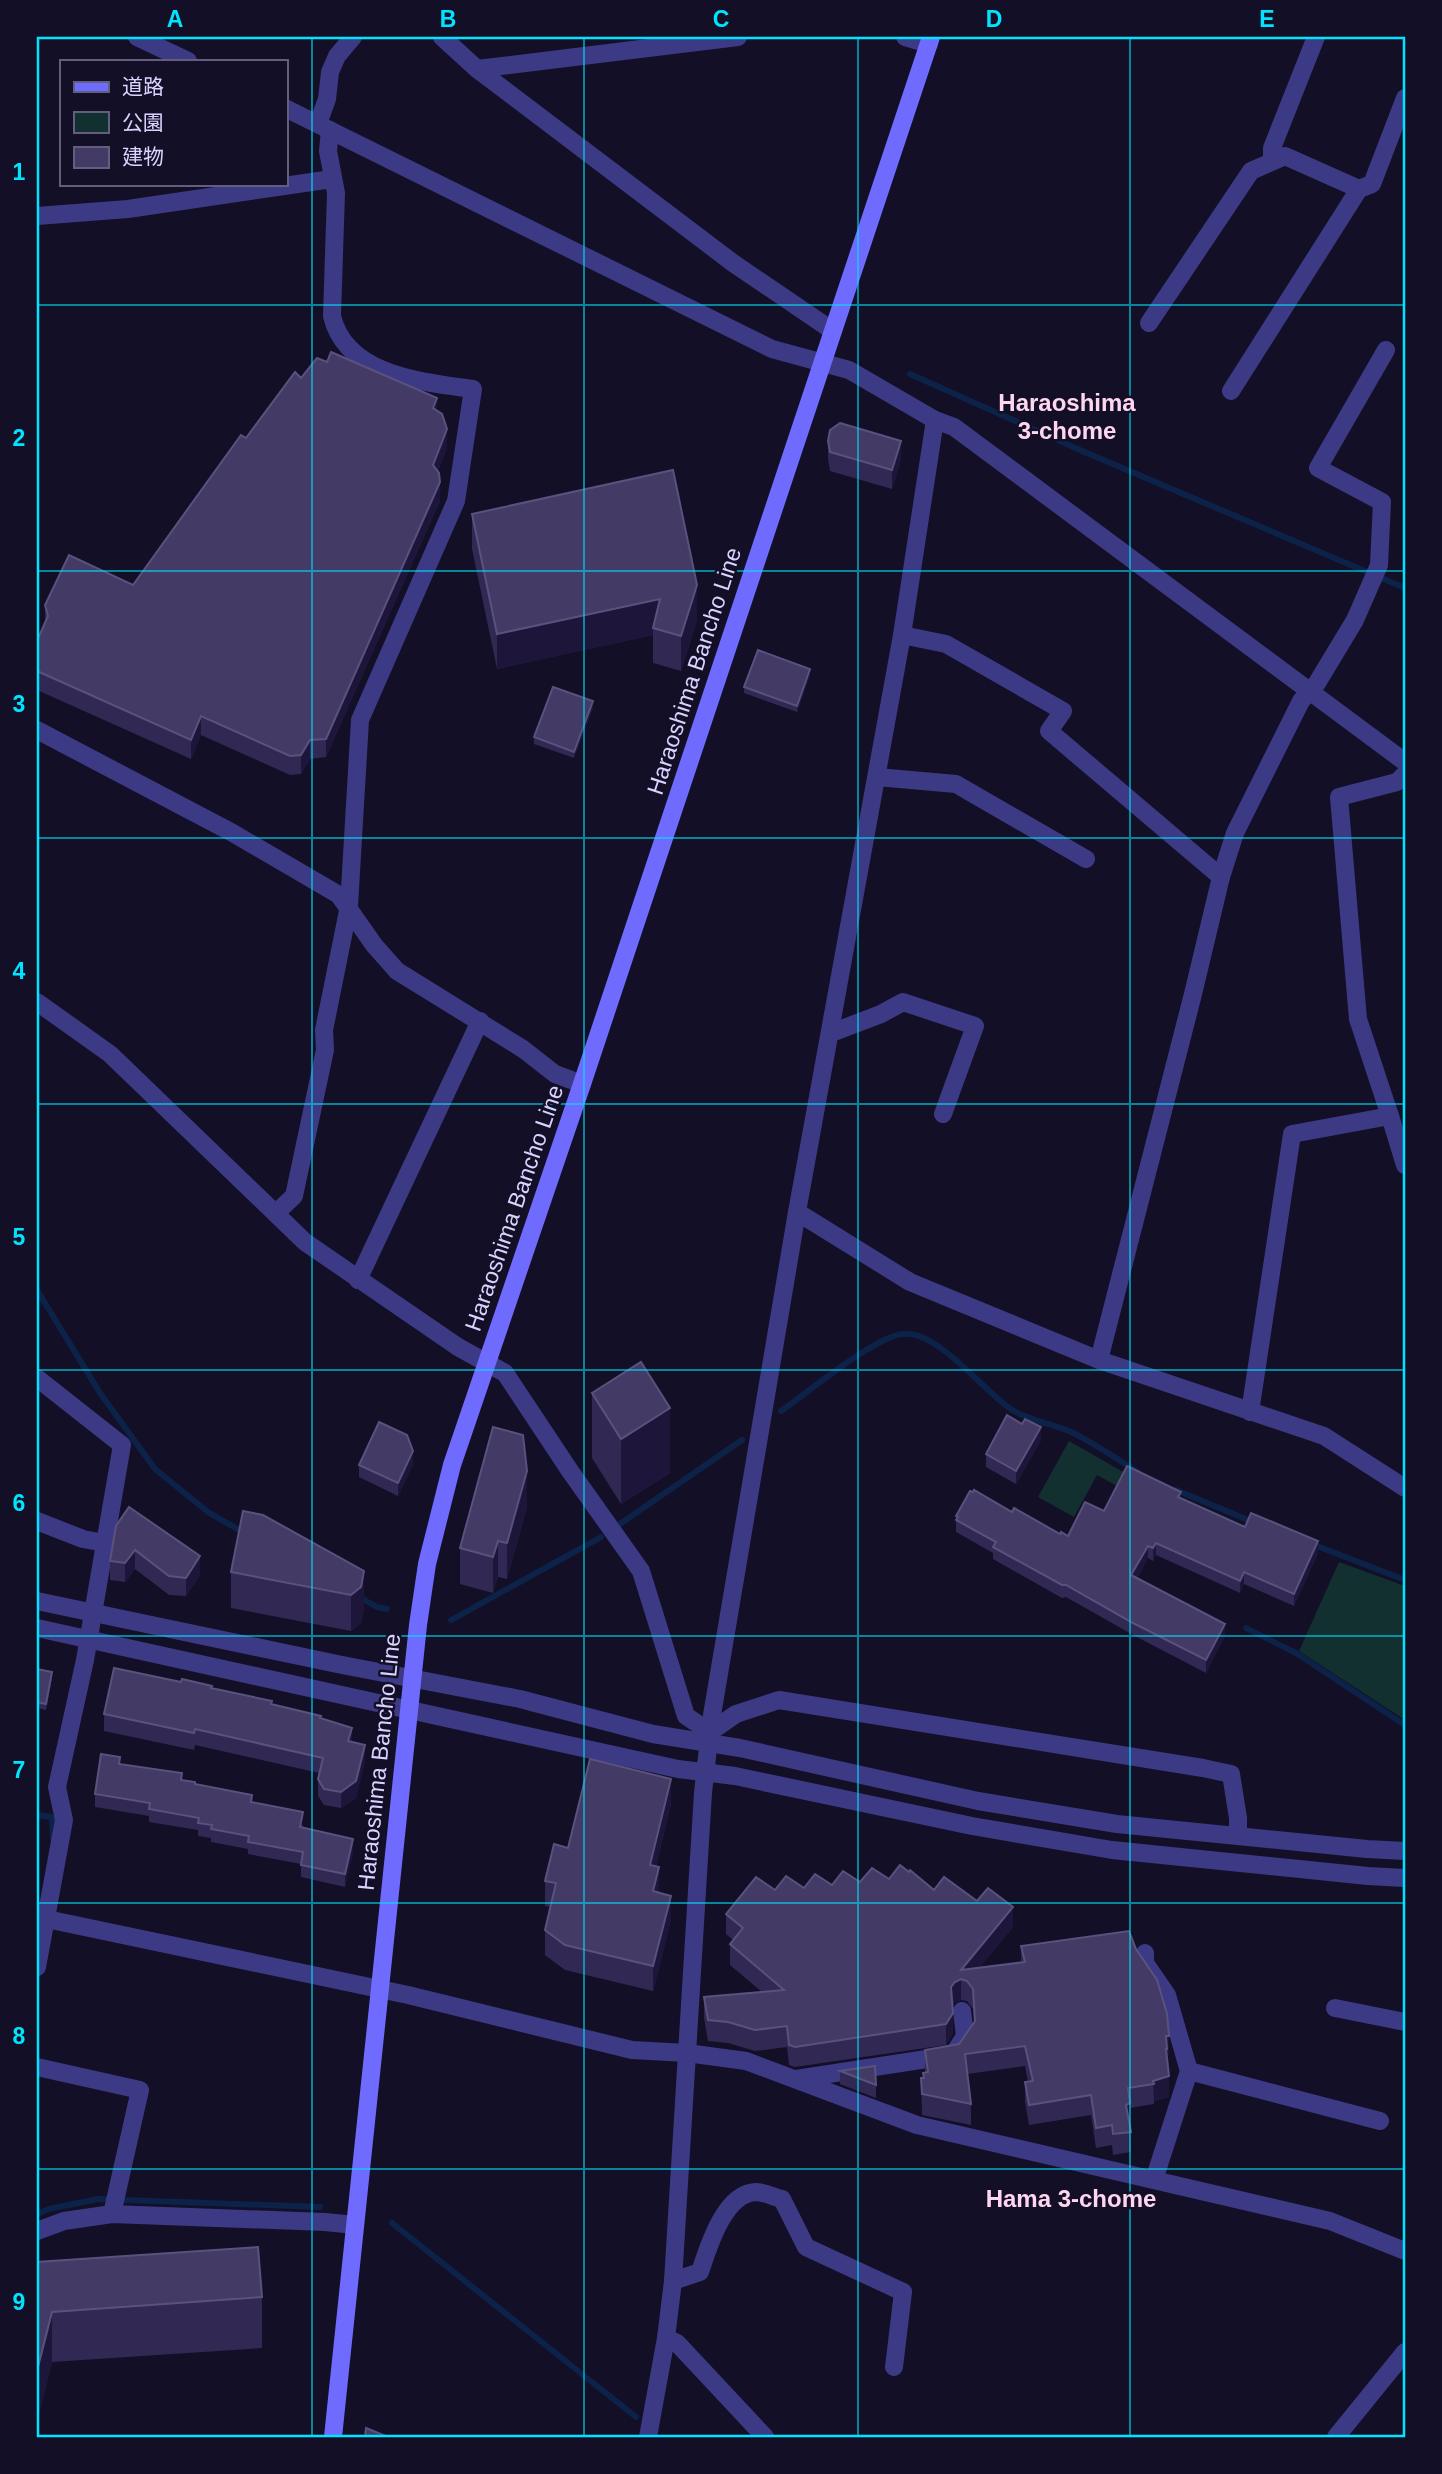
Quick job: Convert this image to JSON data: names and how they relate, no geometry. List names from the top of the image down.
{
  "streets": {
    "main road": ["Haraoshima Bancho Line"]
  },
  "districts": ["Haraoshima 3-chome", "Hama 3-chome"],
  "legend": ["道路", "公園", "建物"],
  "grid": {
    "columns": [
      "A",
      "B",
      "C",
      "D",
      "E"
    ],
    "rows": [
      "1",
      "2",
      "3",
      "4",
      "5",
      "6",
      "7",
      "8",
      "9"
    ]
  }
}
